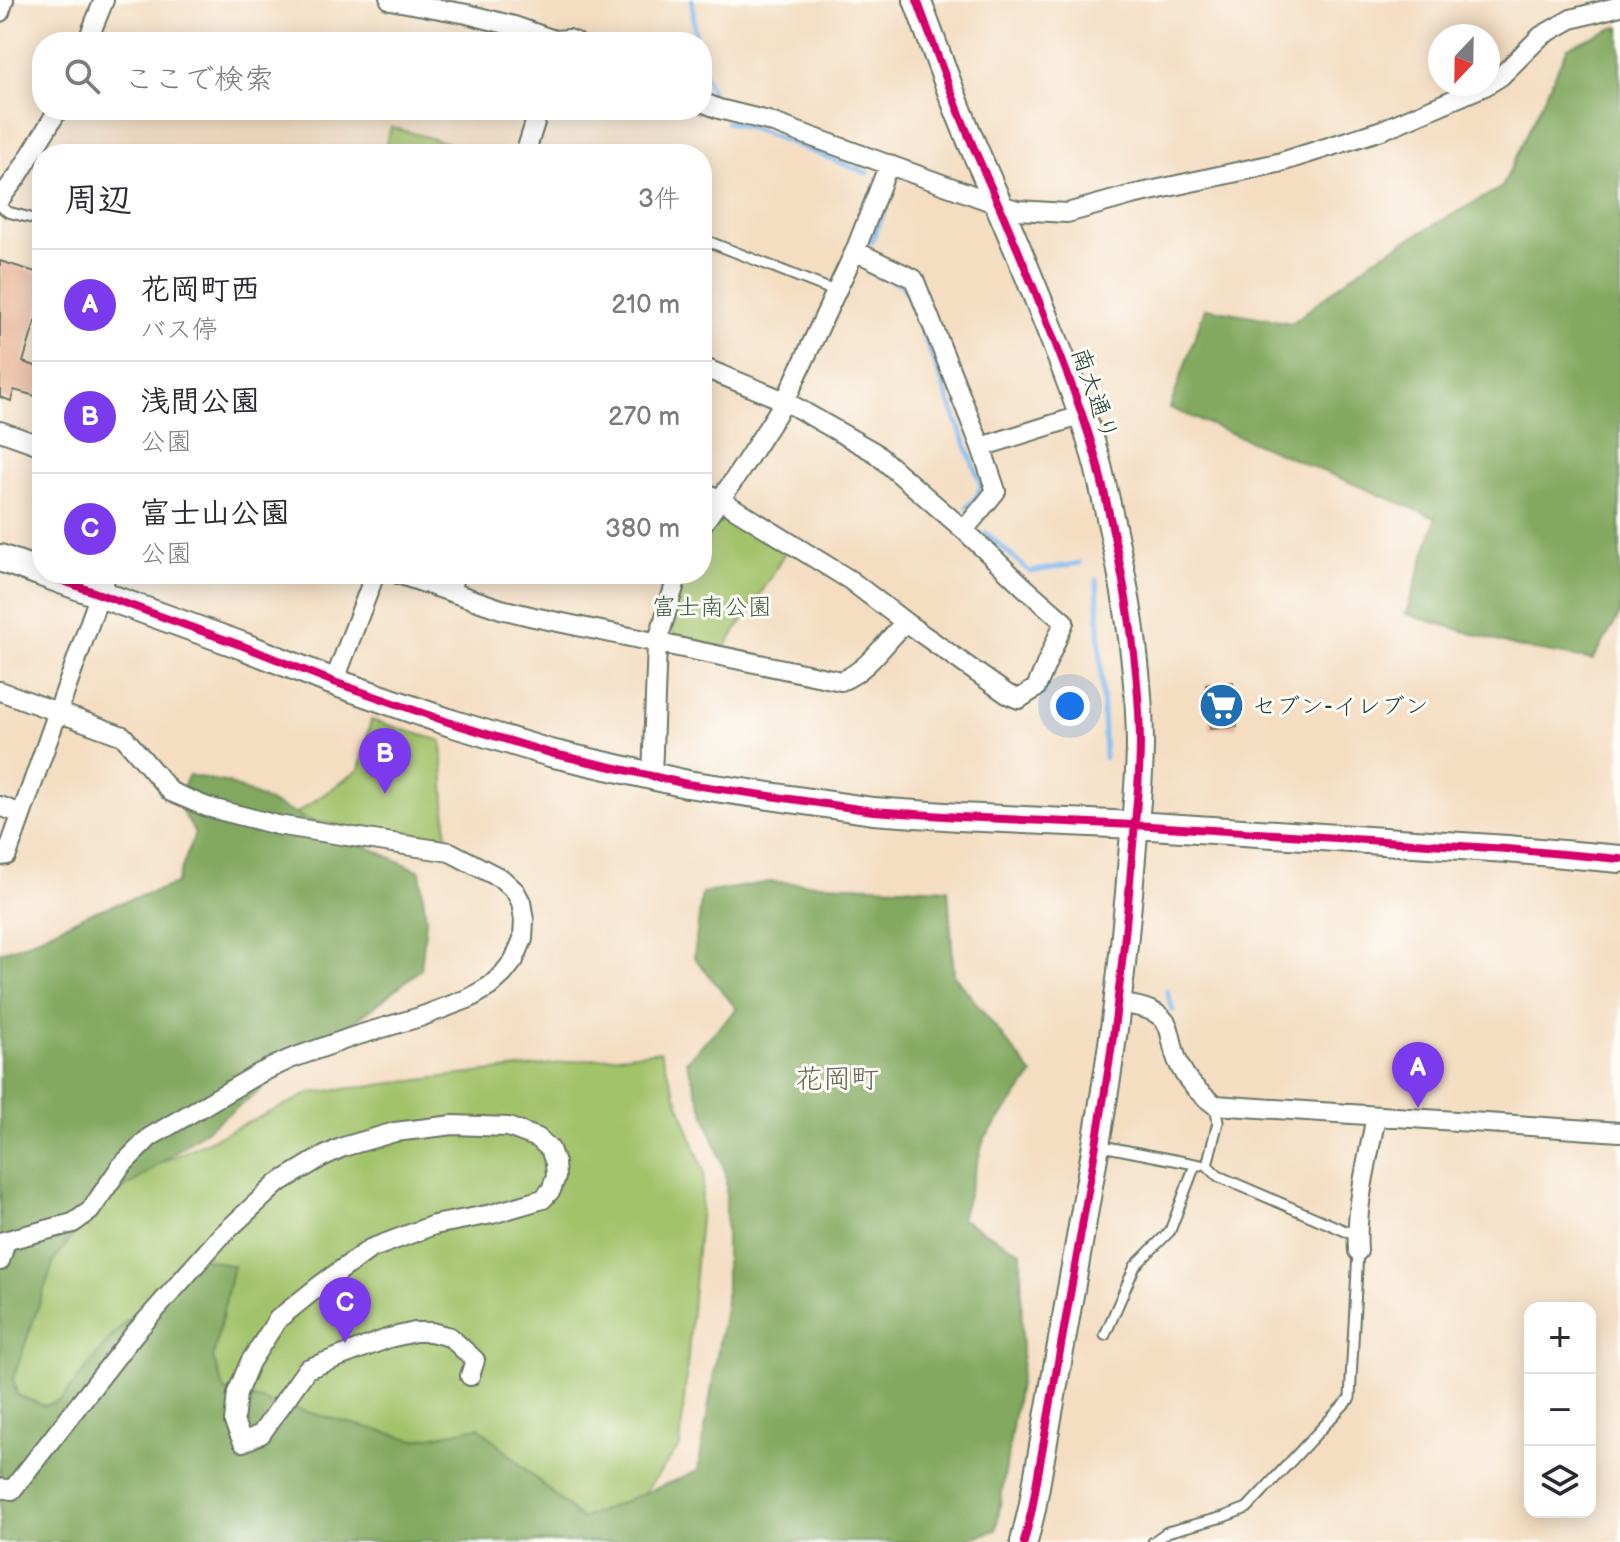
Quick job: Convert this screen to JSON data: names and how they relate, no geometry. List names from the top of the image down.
{
  "streets": {
    "street": ["南大通り"]
  },
  "districts": ["花岡町"],
  "parks": ["富士南公園"],
  "places": {
    "supermarket": ["セブン-イレブン"]
  },
  "north": "bottom",
  "page": {
    "search": "ここで検索",
    "heading": ["周辺", "3件"],
    "list": [
      {
        "mark": "A",
        "name": "花岡町西",
        "note": "バス停",
        "value": "210 m"
      },
      {
        "mark": "B",
        "name": "浅間公園",
        "note": "公園",
        "value": "270 m"
      },
      {
        "mark": "C",
        "name": "富士山公園",
        "note": "公園",
        "value": "380 m"
      }
    ],
    "pins": ["B", "A", "C"],
    "map_buttons": ["+", "−"]
  }
}
